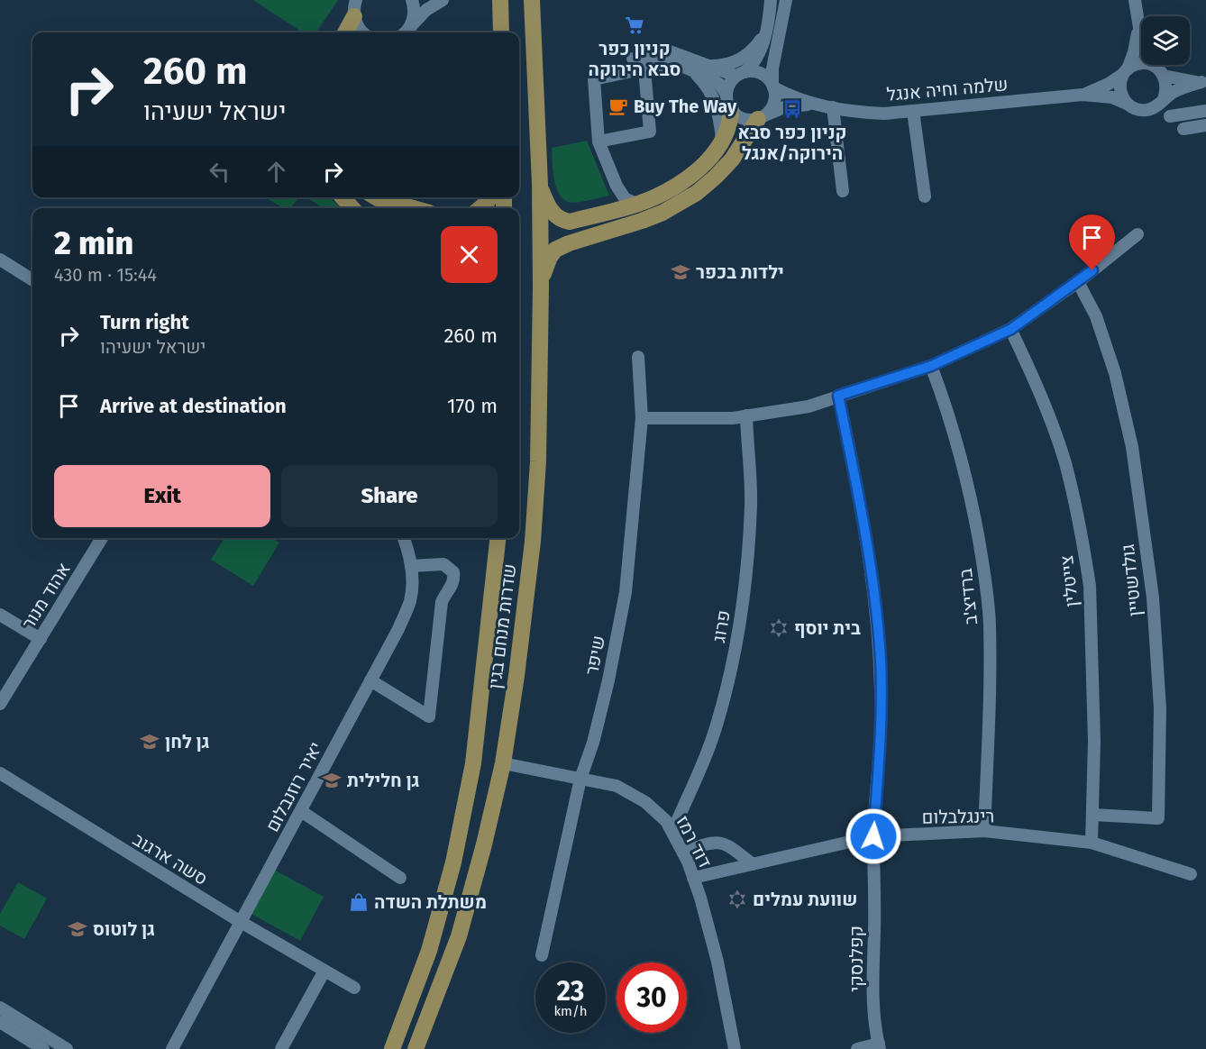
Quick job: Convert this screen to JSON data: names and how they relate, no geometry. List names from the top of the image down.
{
  "streets": {
    "main road": ["שדרות מנחם בגין"],
    "street": [
      "שלמה וחיה אנגל",
      "גולדשטיין",
      "צייטלין",
      "אהוד מנור",
      "ברדיצ'ב",
      "פרוג",
      "שיפר",
      "יאיר רוזנבלום",
      "רינגלבלום",
      "דוד רמז",
      "סשה ארגוב",
      "קפלנסקי"
    ]
  },
  "crossings": [
    ["גולדשטיין", "צייטלין"],
    ["צייטלין", "רינגלבלום"],
    ["ברדיצ'ב", "רינגלבלום"],
    ["שדרות מנחם בגין", "דוד רמז"],
    ["פרוג", "דוד רמז"],
    ["שיפר", "דוד רמז"],
    ["יאיר רוזנבלום", "סשה ארגוב"],
    ["רינגלבלום", "דוד רמז"],
    ["רינגלבלום", "קפלנסקי"]
  ],
  "places": {
    "supermarket": ["קניון כפר סבא הירוקה"],
    "cafe": ["Buy The Way"],
    "bus stop": ["קניון כפר סבא הירוקה/אנגל"],
    "school or university": [
      "ילדות בכפר",
      "גן לחן",
      "גן חלילית",
      "גן לוטוס"
    ],
    "synagogue": ["בית יוסף", "שוועת עמלים"],
    "shop": ["משתלת השדה"]
  },
  "page": {
    "turn": ["260 m", "ישראל ישעיהו"],
    "heading": ["2 min", "430 m · 15:44"],
    "list": [
      {
        "name": "Turn right",
        "note": "ישראל ישעיהו",
        "value": "260 m"
      },
      {
        "name": "Arrive at destination",
        "value": "170 m"
      }
    ],
    "buttons": ["Exit", "Share"],
    "speed": "23 km/h",
    "limit": "30"
  }
}
